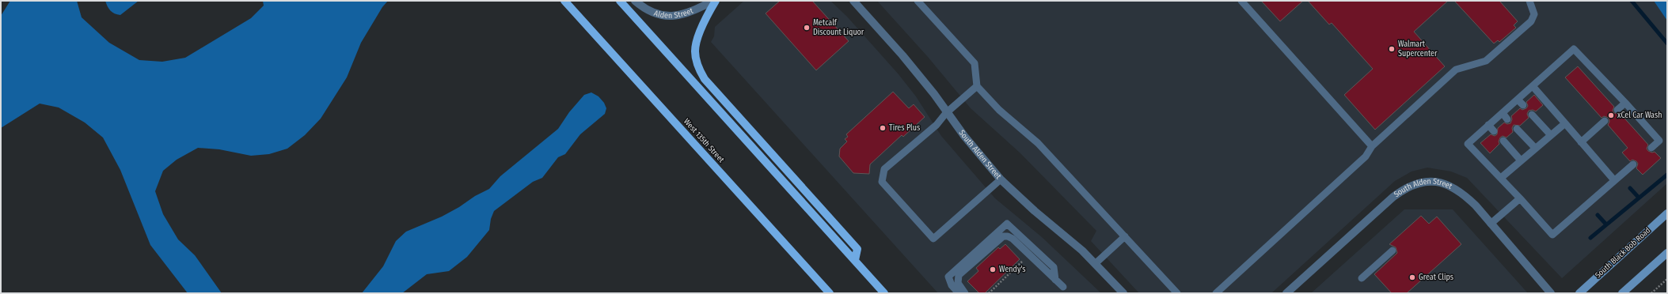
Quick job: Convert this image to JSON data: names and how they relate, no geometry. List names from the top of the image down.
{
  "streets": {
    "main road": ["West 135th Street", "South Black Bob Road"],
    "street": ["Alden Street", "South Alden Street"]
  },
  "places": [
    "Metcalf Discount Liquor",
    "Walmart Supercenter",
    "xCel Car Wash",
    "Tires Plus",
    "Wendy's",
    "Great Clips"
  ]
}
